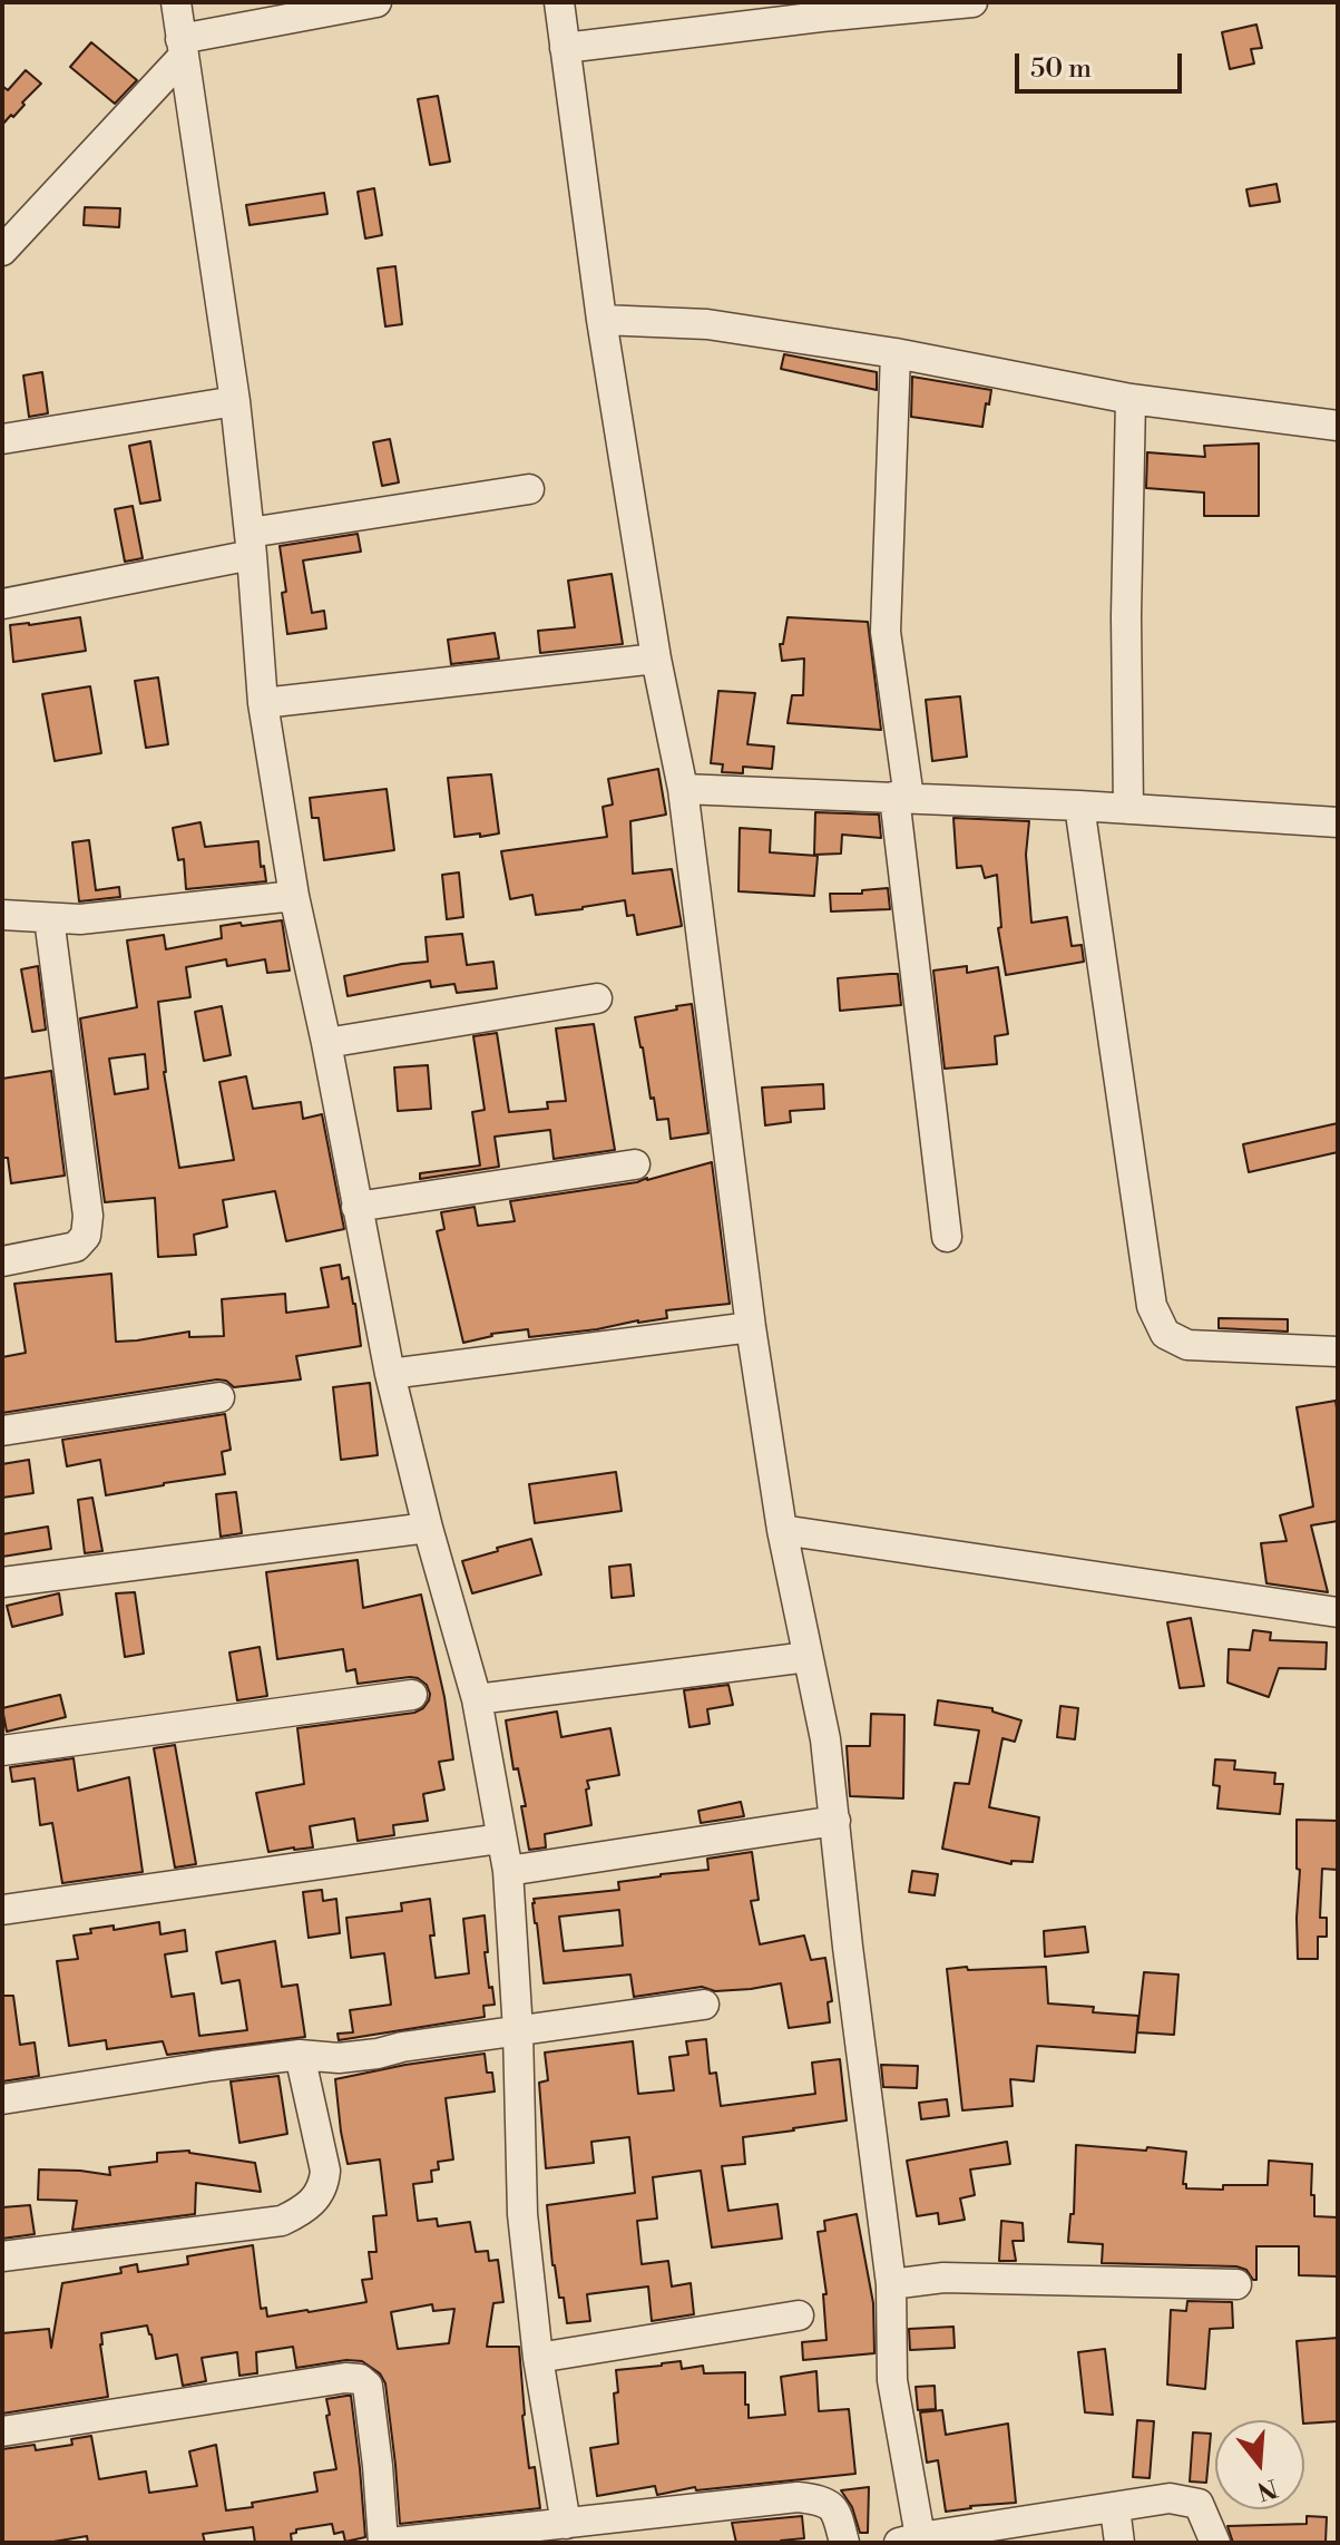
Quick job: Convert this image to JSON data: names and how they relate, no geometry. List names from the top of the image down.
{
  "scale_bar": "50 m",
  "north": "bottom"
}
